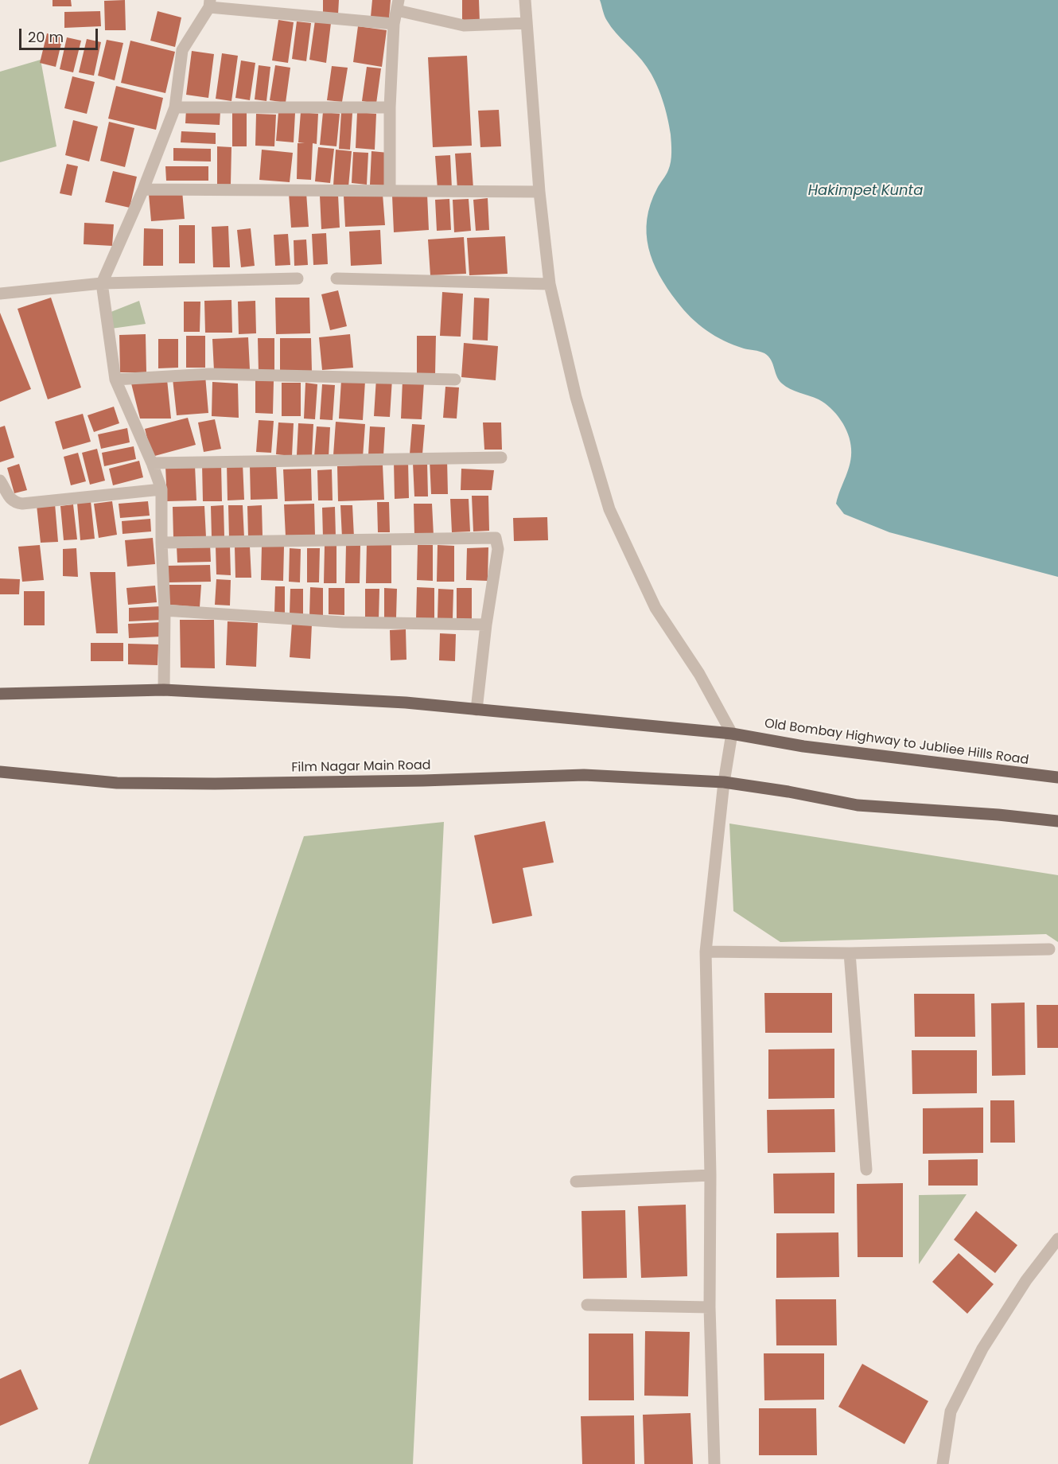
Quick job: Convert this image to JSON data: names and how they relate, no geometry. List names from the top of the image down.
{
  "streets": {
    "main road": ["Old Bombay Highway to Jubliee Hills Road", "Film Nagar Main Road"]
  },
  "water": ["Hakimpet Kunta"],
  "scale_bar": "20 m"
}
